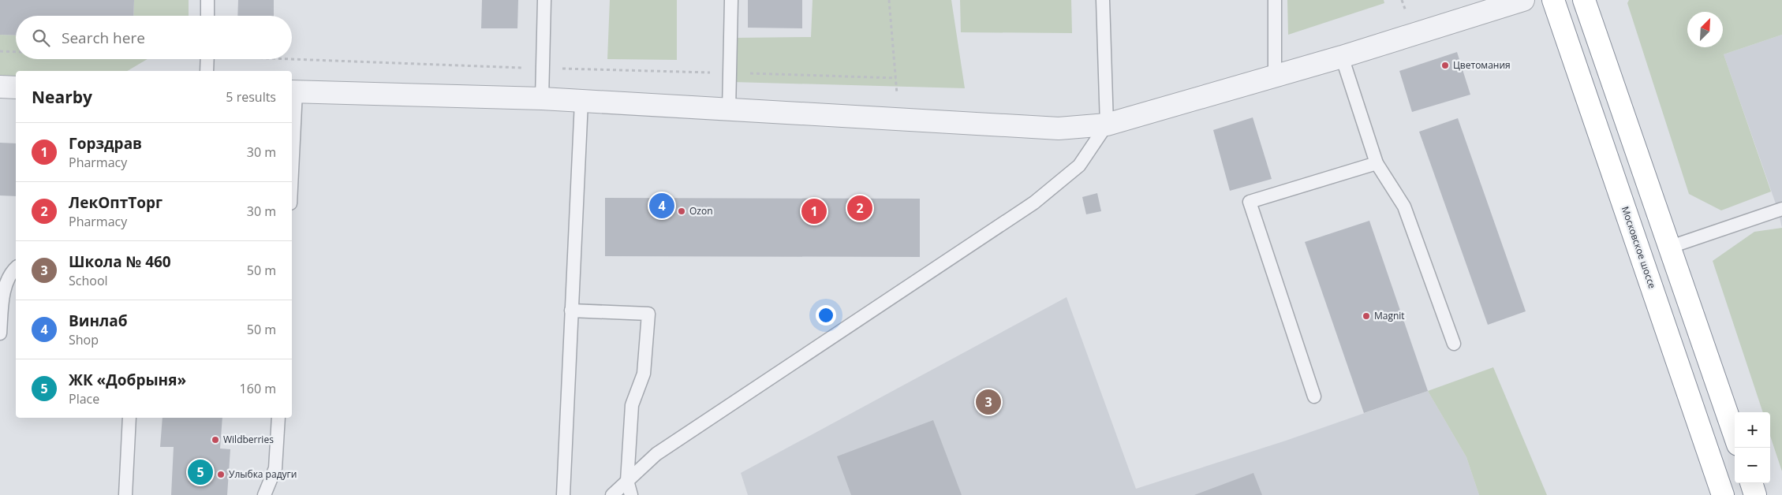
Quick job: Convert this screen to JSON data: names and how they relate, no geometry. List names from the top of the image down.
{
  "streets": {
    "highway": ["Московское шоссе"]
  },
  "places": [
    "Цветомания",
    "Ozon",
    "Magnit",
    "Wildberries",
    "Улыбка радуги"
  ],
  "north": "top right",
  "page": {
    "search": "Search here",
    "heading": ["Nearby", "5 results"],
    "list": [
      {
        "mark": "1",
        "name": "Горздрав",
        "note": "Pharmacy",
        "value": "30 m"
      },
      {
        "mark": "2",
        "name": "ЛекОптТорг",
        "note": "Pharmacy",
        "value": "30 m"
      },
      {
        "mark": "3",
        "name": "Школа № 460",
        "note": "School",
        "value": "50 m"
      },
      {
        "mark": "4",
        "name": "Винлаб",
        "note": "Shop",
        "value": "50 m"
      },
      {
        "mark": "5",
        "name": "ЖК «Добрыня»",
        "note": "Place",
        "value": "160 m"
      }
    ],
    "pins": [
      "4",
      "2",
      "1",
      "3",
      "5"
    ],
    "map_buttons": ["+", "−"]
  }
}
